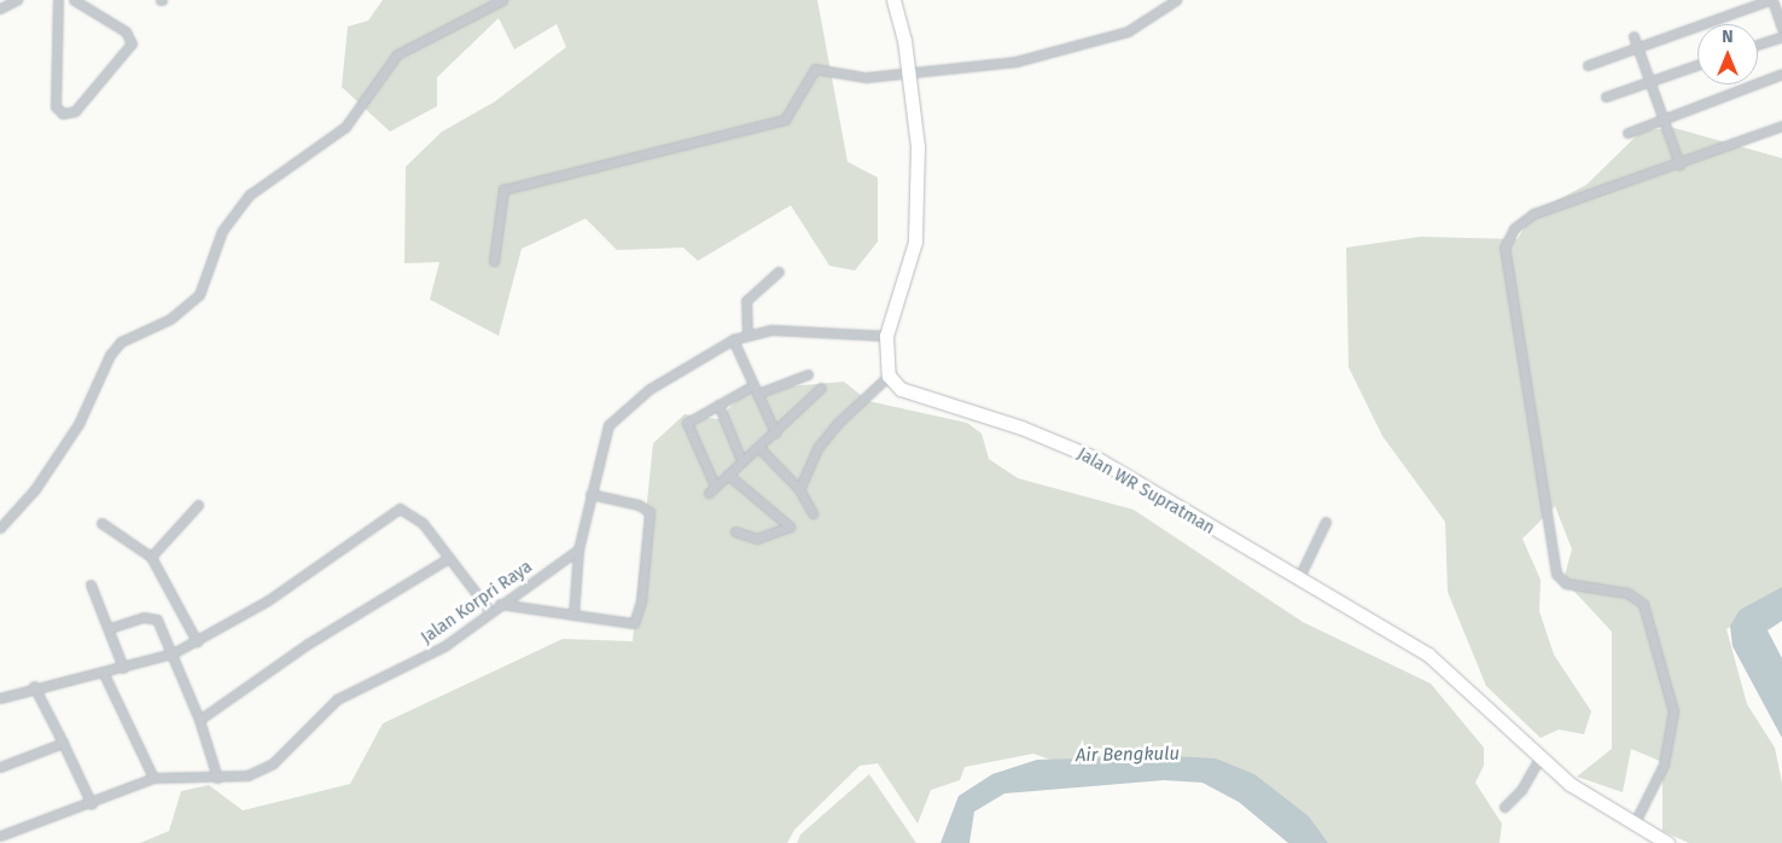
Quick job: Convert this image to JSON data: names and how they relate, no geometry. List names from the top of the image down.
{
  "streets": {
    "highway": ["Jalan WR Supratman"],
    "street": ["Jalan Korpri Raya"]
  },
  "water": ["Air Bengkulu"],
  "north": "top"
}
